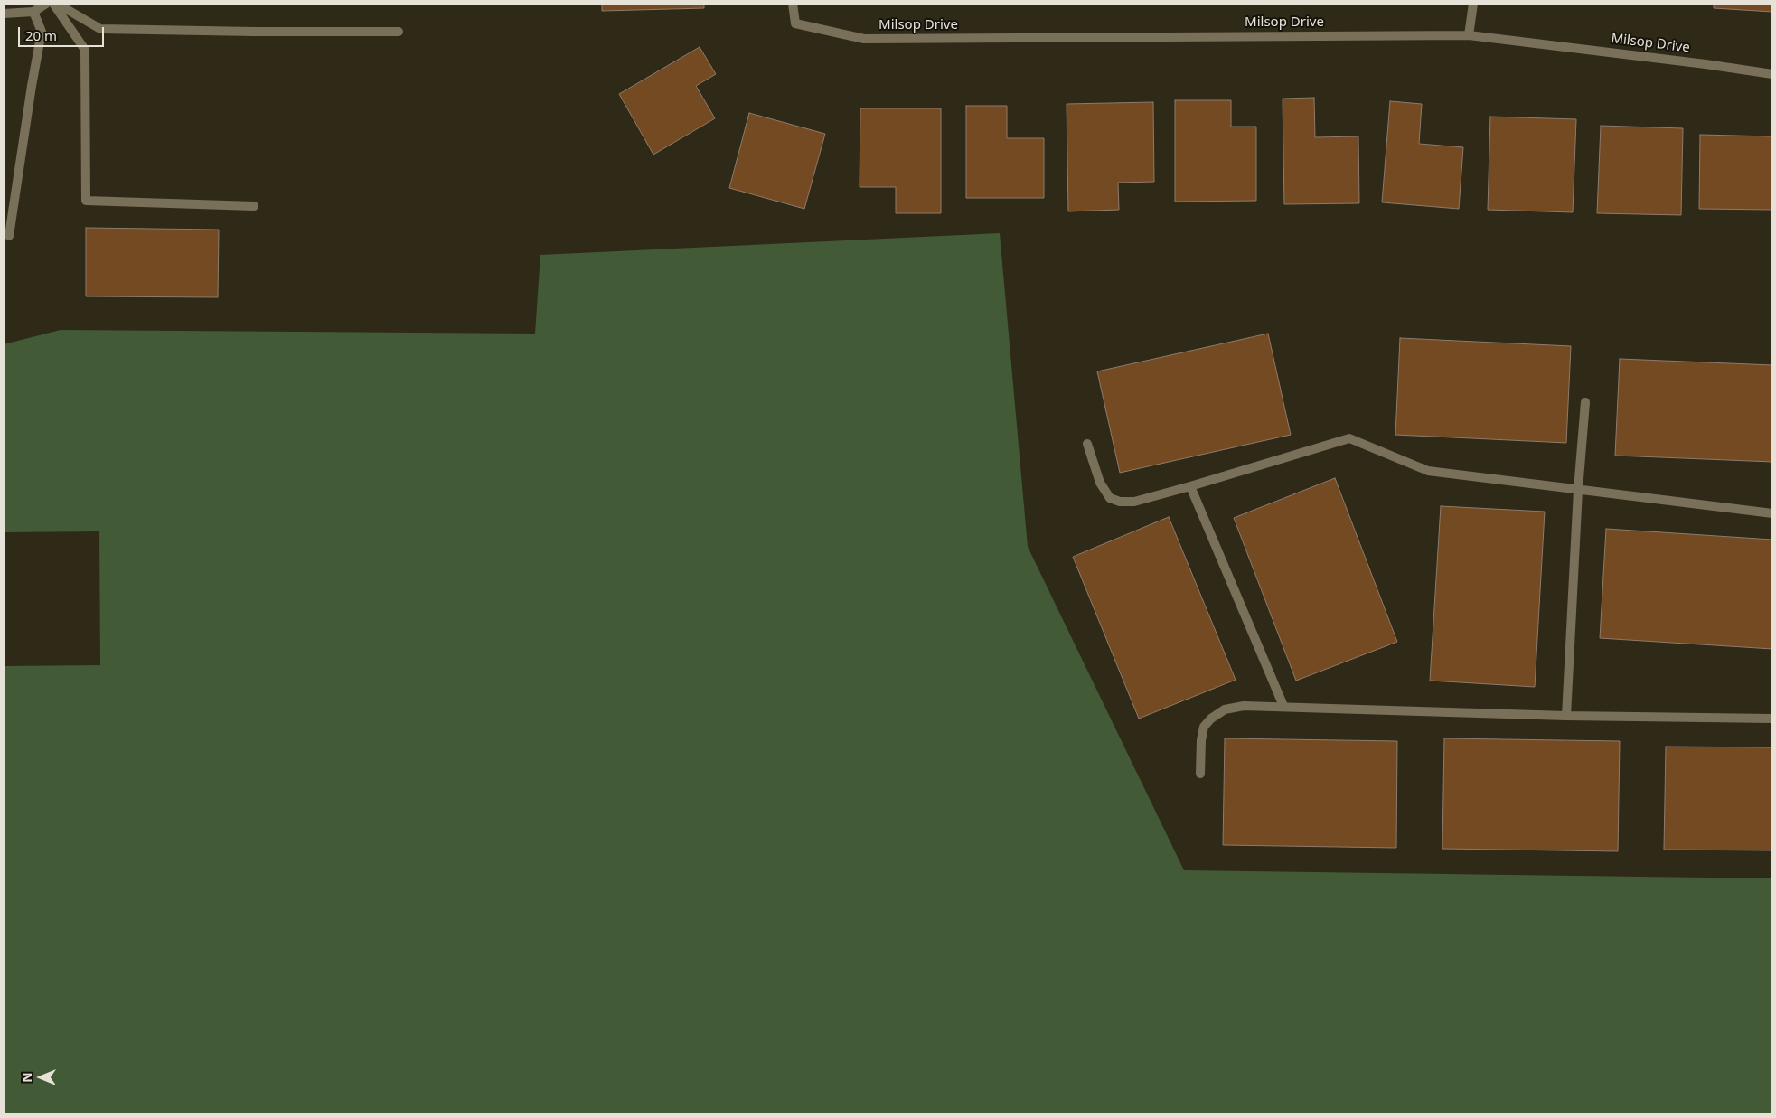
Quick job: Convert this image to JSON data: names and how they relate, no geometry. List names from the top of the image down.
{
  "streets": {
    "street": ["Milsop Drive"]
  },
  "scale_bar": "20 m",
  "north": "left"
}
